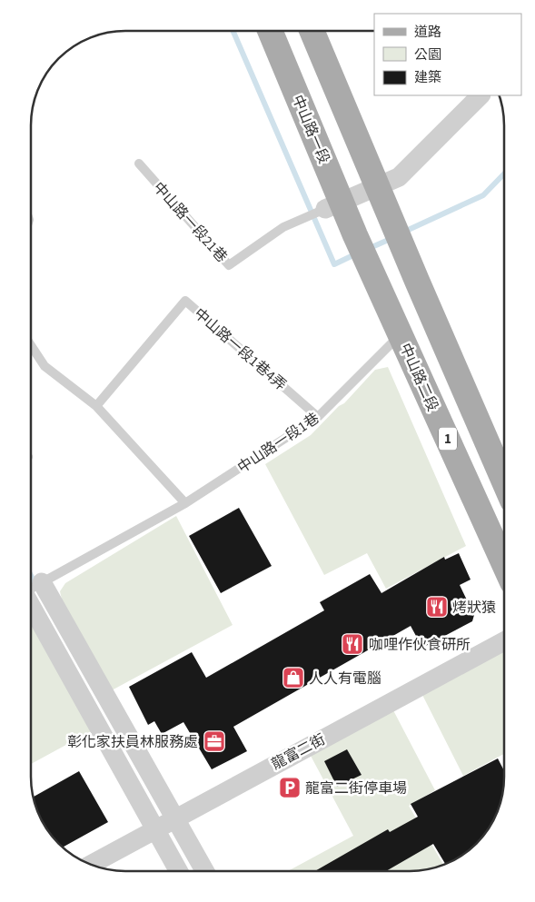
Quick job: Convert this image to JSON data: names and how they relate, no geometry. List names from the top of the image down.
{
  "streets": {
    "main road": ["中山路一段", "中山路二段", "1"],
    "street": ["龍富二街"],
    "lane": ["中山路一段21巷", "中山路一段1巷4弄", "中山路一段1巷"]
  },
  "crossings": [
    ["中山路一段", "中山路一段21巷"],
    ["中山路一段", "中山路二段"],
    ["中山路一段1巷4弄", "中山路一段1巷"],
    ["中山路二段", "中山路一段1巷"]
  ],
  "places": {
    "restaurant": ["烤狀猿", "咖哩作伙食研所"],
    "shop": ["人人有電腦"],
    "office": ["彰化家扶員林服務處"],
    "parking": ["龍富二街停車場"]
  },
  "legend": ["道路", "公園", "建築"]
}
